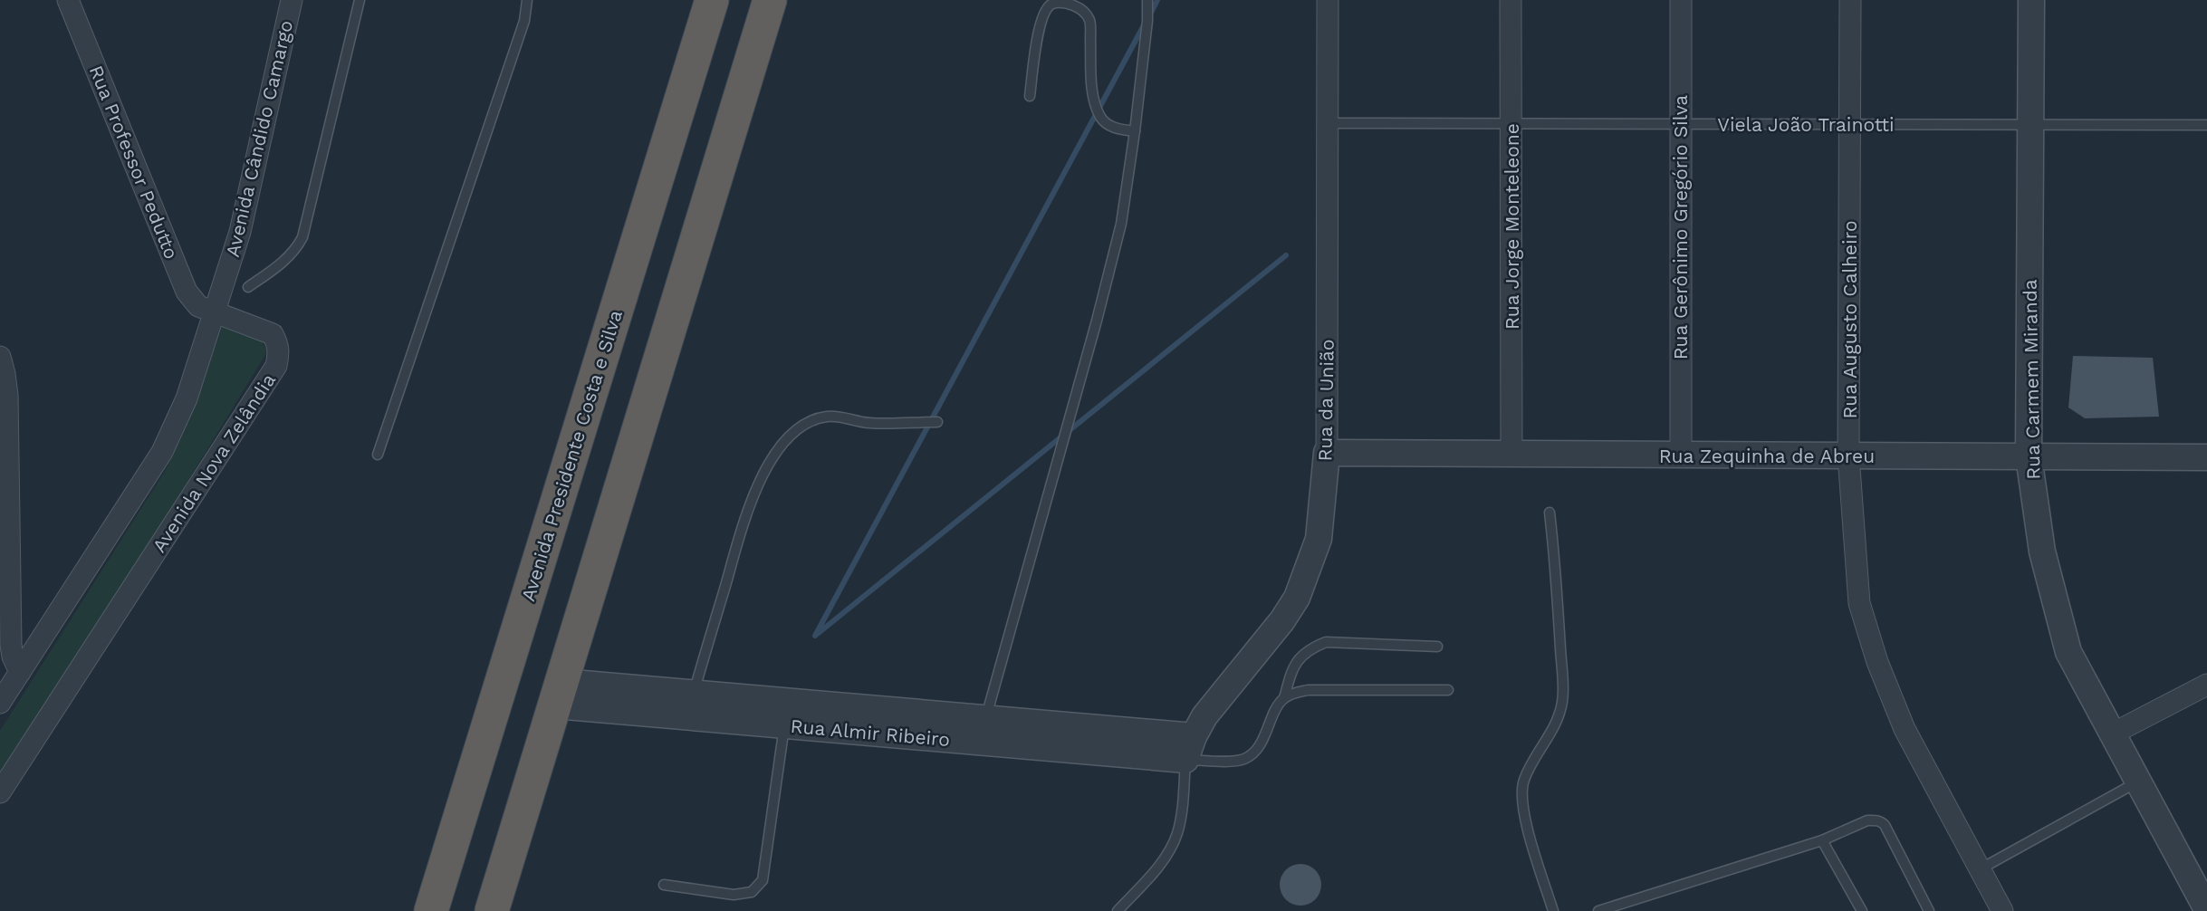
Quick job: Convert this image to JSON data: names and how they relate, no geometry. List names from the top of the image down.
{
  "streets": {
    "highway": ["Avenida Presidente Costa e Silva"],
    "street": [
      "Avenida Cândido Camargo",
      "Rua Professor Pedutto",
      "Rua Jorge Monteleone",
      "Rua Gerônimo Gregório Silva",
      "Rua Augusto Calheiro",
      "Rua Carmem Miranda",
      "Rua da União",
      "Rua Zequinha de Abreu",
      "Avenida Nova Zelândia",
      "Rua Almir Ribeiro"
    ],
    "lane": ["Viela João Trainotti"]
  },
  "crossings": [
    ["Viela João Trainotti", "Rua Jorge Monteleone"],
    ["Viela João Trainotti", "Rua Gerônimo Gregório Silva"],
    ["Viela João Trainotti", "Rua Augusto Calheiro"],
    ["Viela João Trainotti", "Rua Carmem Miranda"],
    ["Viela João Trainotti", "Rua da União"],
    ["Avenida Cândido Camargo", "Rua Professor Pedutto"],
    ["Avenida Cândido Camargo", "Avenida Nova Zelândia"],
    ["Rua Professor Pedutto", "Avenida Nova Zelândia"],
    ["Rua Jorge Monteleone", "Rua Zequinha de Abreu"],
    ["Rua Gerônimo Gregório Silva", "Rua Zequinha de Abreu"],
    ["Rua Augusto Calheiro", "Rua Zequinha de Abreu"],
    ["Rua Carmem Miranda", "Rua Zequinha de Abreu"],
    ["Rua da União", "Rua Zequinha de Abreu"],
    ["Rua da União", "Rua Almir Ribeiro"]
  ]
}
